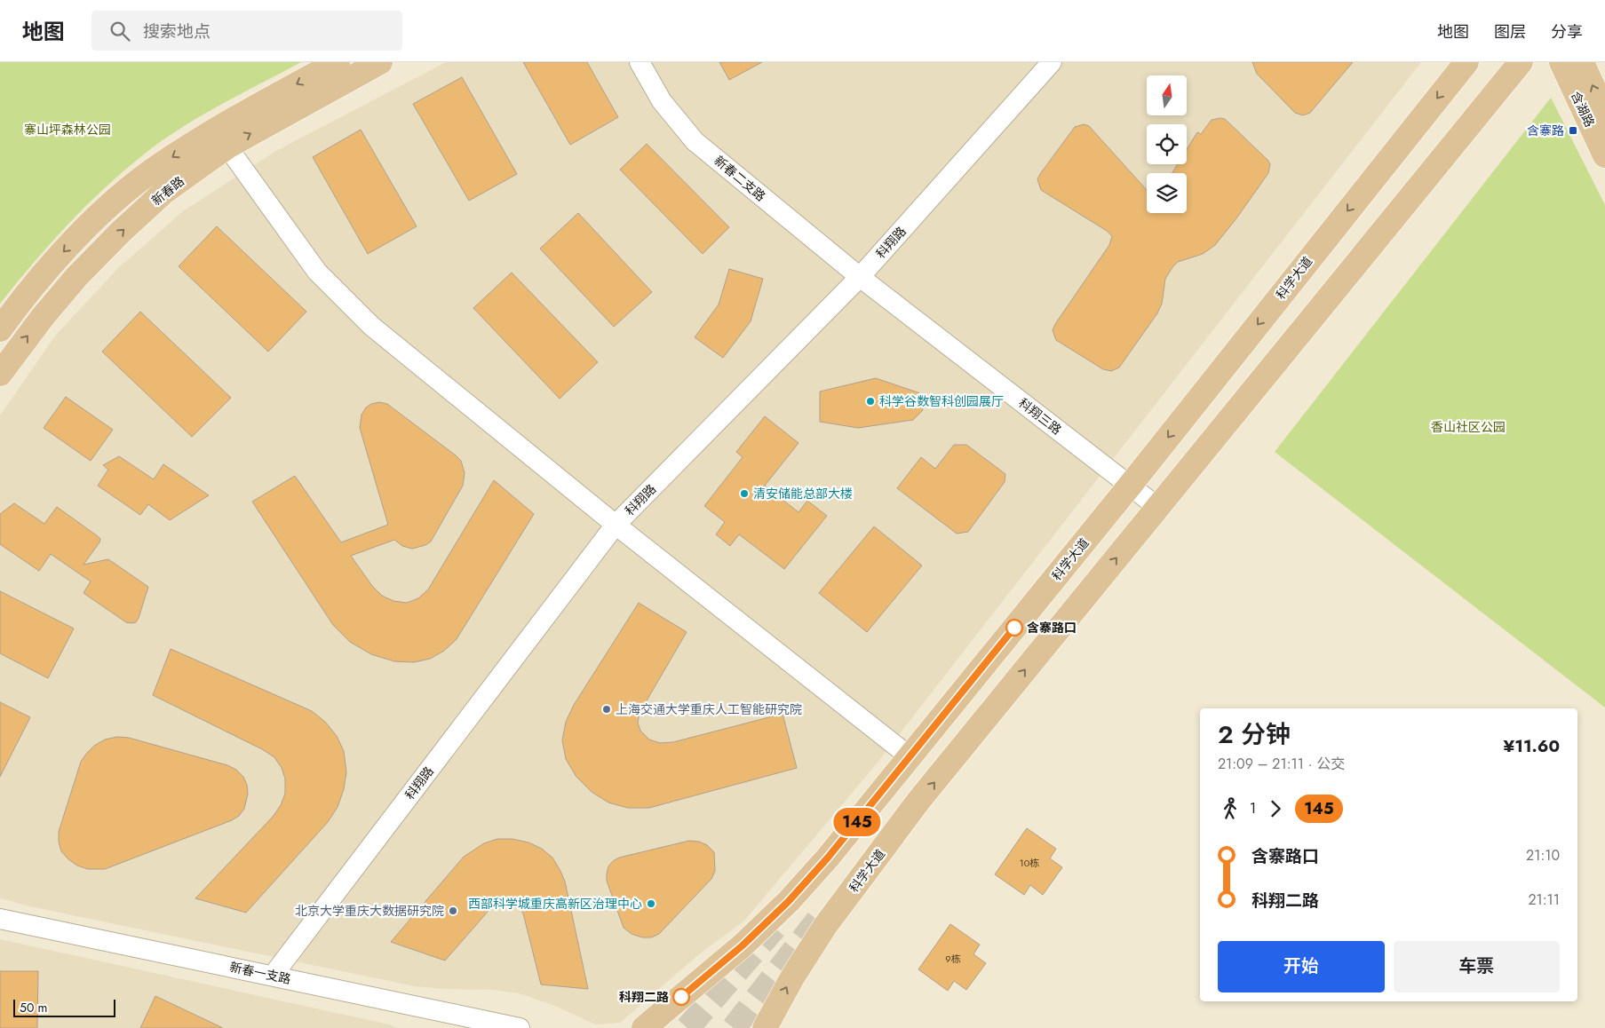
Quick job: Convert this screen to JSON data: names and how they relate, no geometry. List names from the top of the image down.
{
  "streets": {
    "main road": ["含湖路", "新春路", "科学大道"],
    "street": [
      "新春二支路",
      "科翔路",
      "科翔三路",
      "新春一支路"
    ]
  },
  "crossings": [
    ["新春二支路", "科翔路"],
    ["新春二支路", "科翔三路"],
    ["科翔路", "科翔三路"],
    ["科翔路", "新春一支路"],
    ["科学大道", "科翔三路"]
  ],
  "parks": ["寨山坪森林公园", "香山社区公园"],
  "places": {
    "transit": ["含寨路"],
    "other": [
      "科学谷数智科创园展厅",
      "清安储能总部大楼",
      "含寨路口",
      "上海交通大学重庆人工智能研究院",
      "西部科学城重庆高新区治理中心",
      "北京大学重庆大数据研究院",
      "科翔二路"
    ]
  },
  "lines": ["bus line 145"],
  "house_numbers": ["10栋", "9栋"],
  "scale_bar": "50 m",
  "north": "top",
  "page": {
    "header": "地图",
    "search": "搜索地点",
    "nav": ["地图", "图层", "分享"],
    "on_map": "145",
    "heading": ["2 分钟", "21:09 – 21:11 · 公交", "¥11.60"],
    "legs": ["1", "145"],
    "list": [
      {
        "name": "含寨路口",
        "value": "21:10"
      },
      {
        "name": "科翔二路",
        "value": "21:11"
      }
    ],
    "buttons": ["开始", "车票"],
    "scale": "50 m"
  }
}
